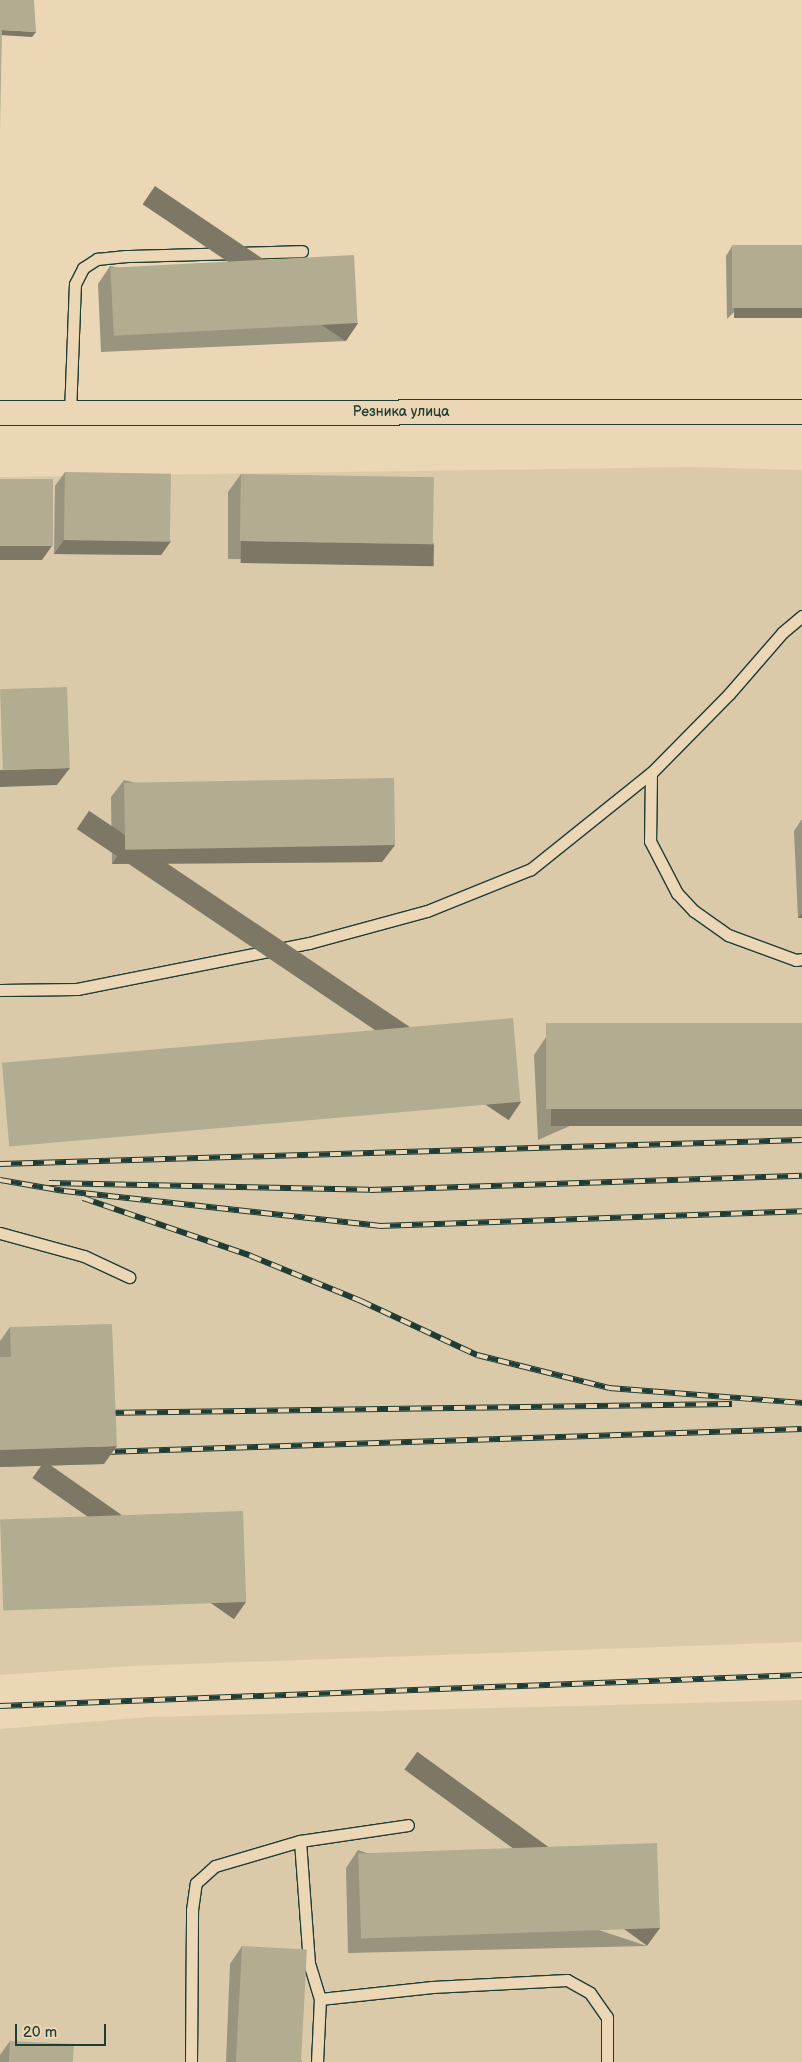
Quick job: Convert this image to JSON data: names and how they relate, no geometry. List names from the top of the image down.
{
  "streets": {
    "street": ["Резника улица"]
  },
  "scale_bar": "20 m"
}
